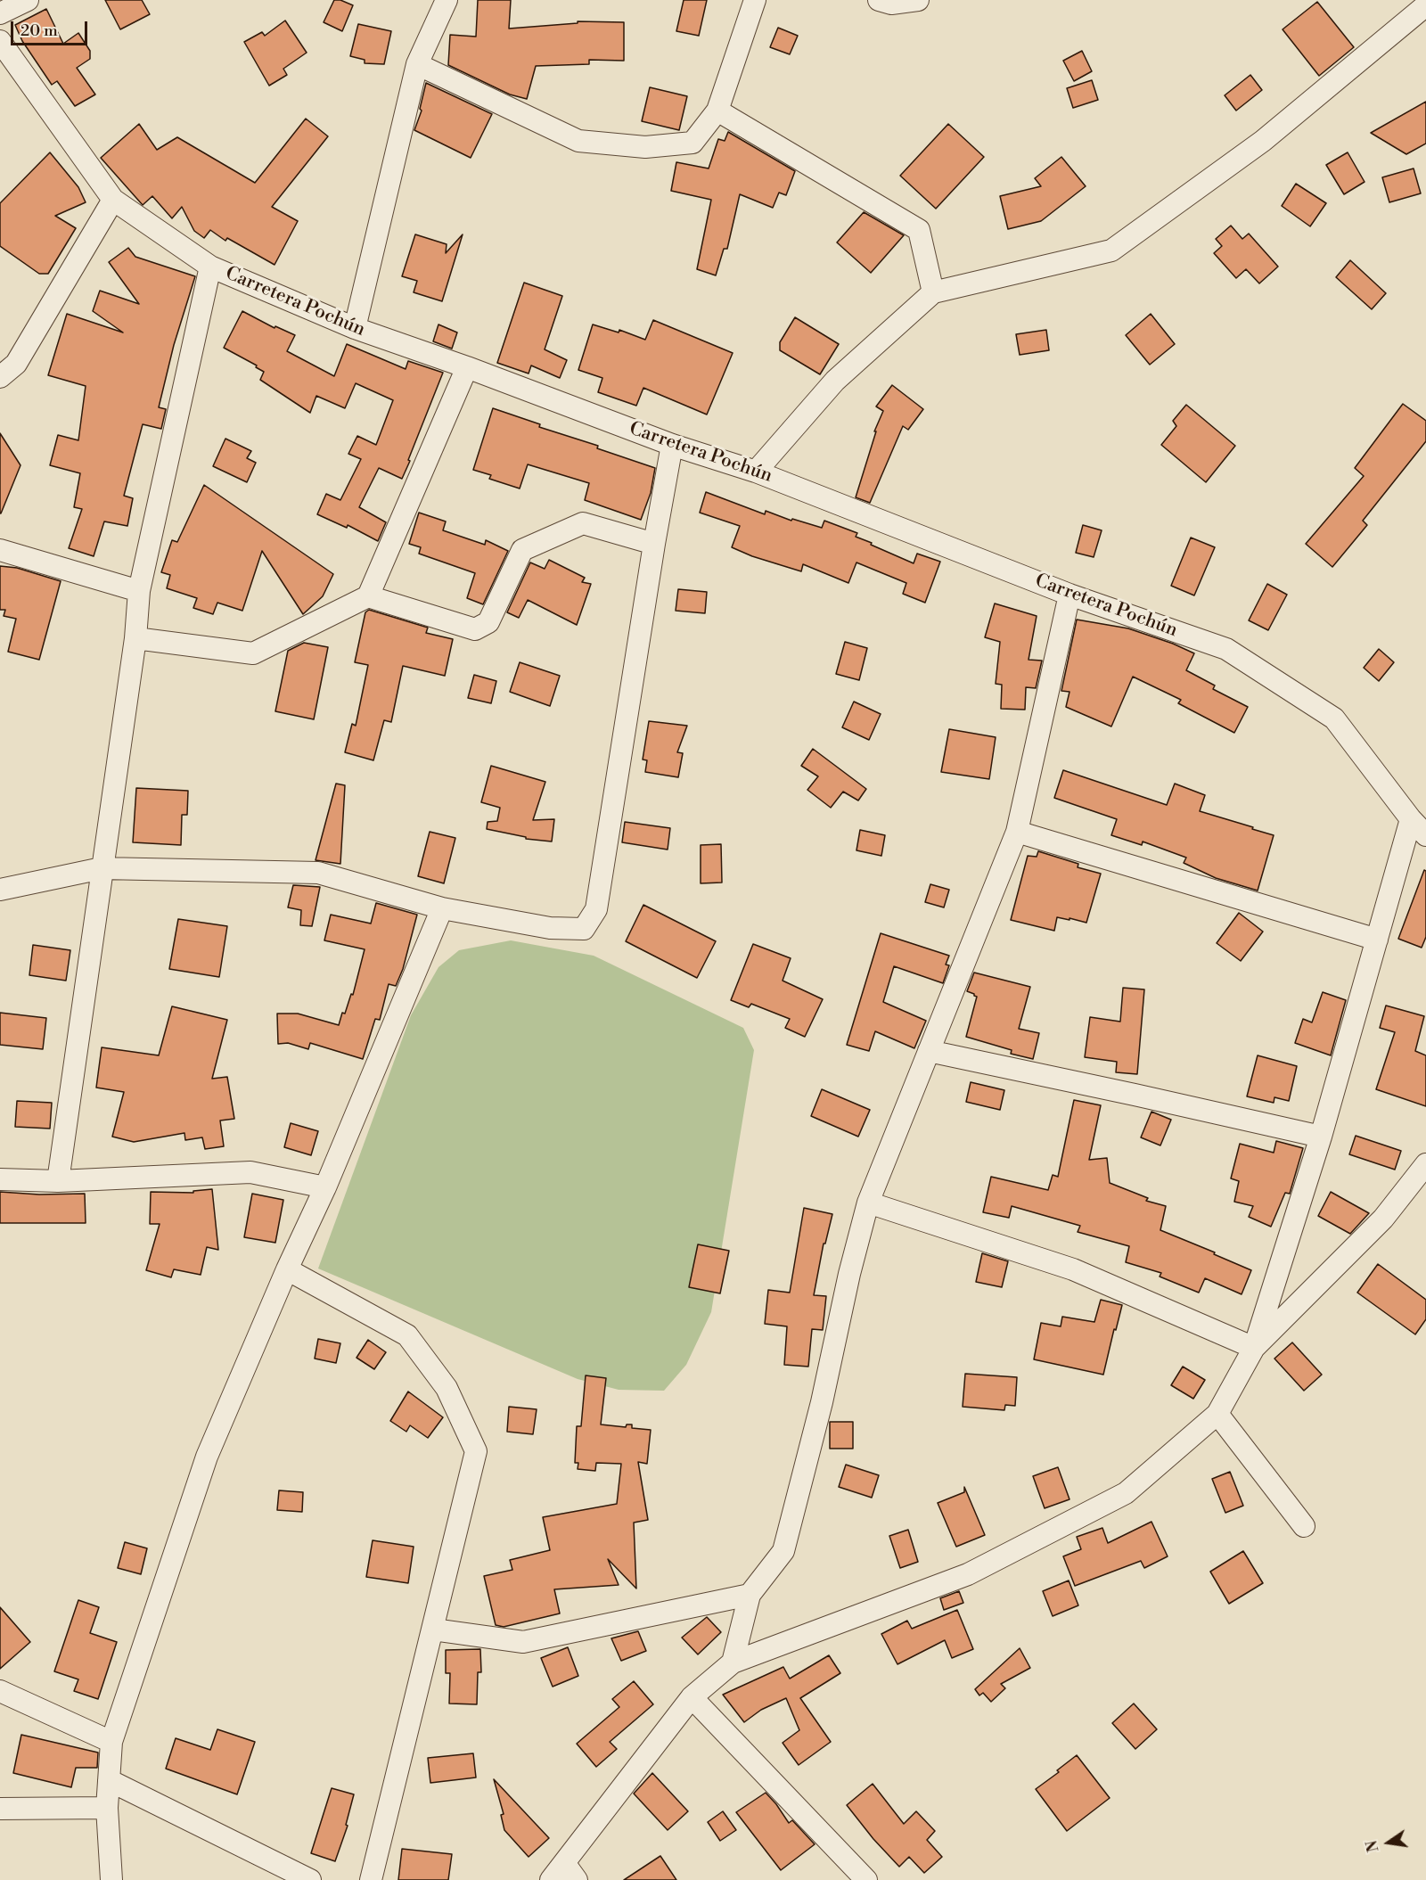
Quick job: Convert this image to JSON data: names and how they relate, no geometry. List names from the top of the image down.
{
  "streets": {
    "street": ["Carretera Pochún"]
  },
  "scale_bar": "20 m",
  "north": "left"
}
